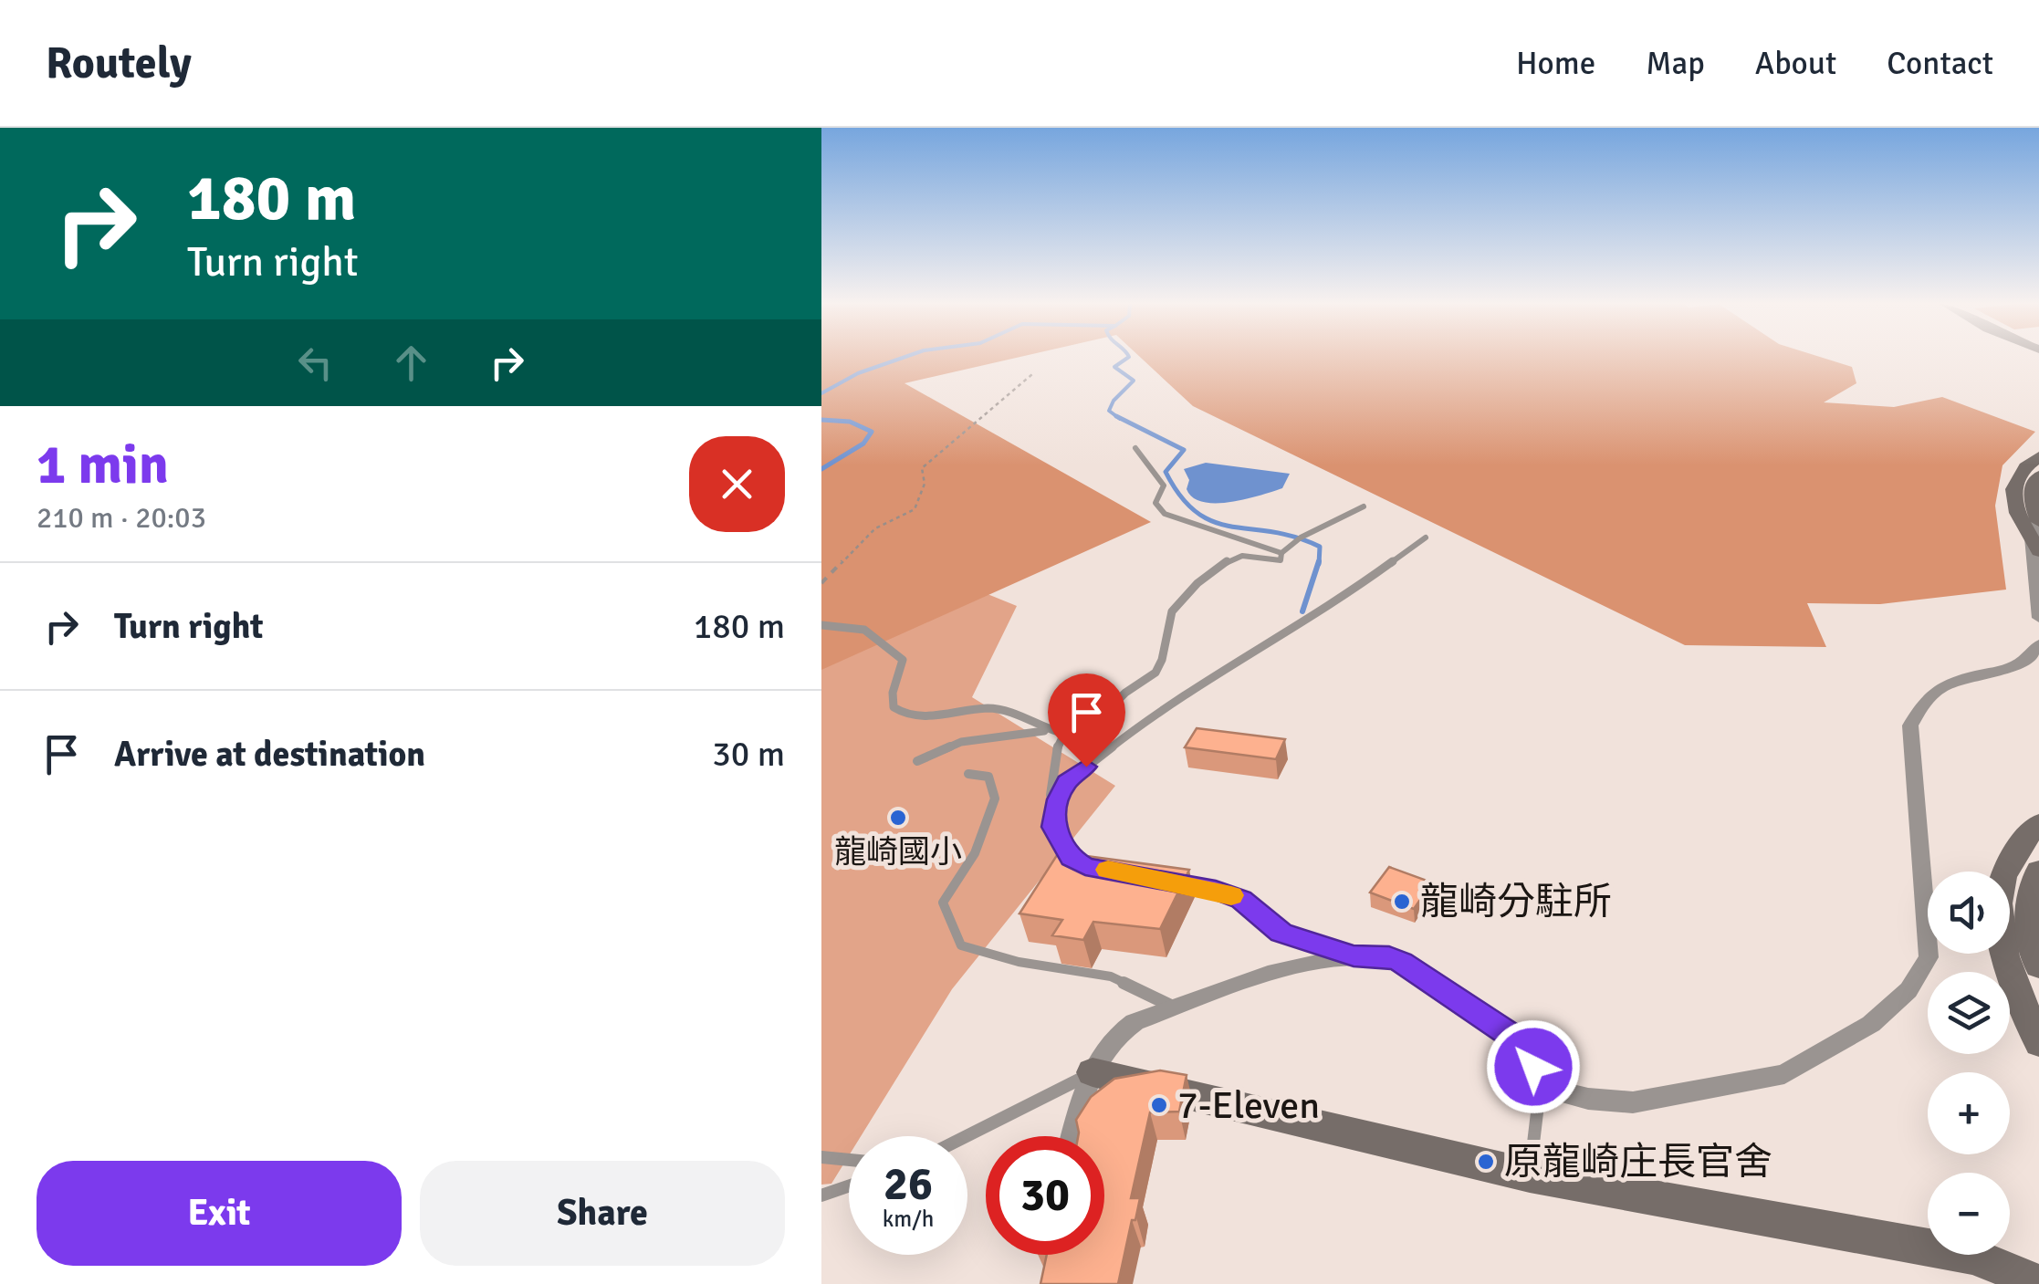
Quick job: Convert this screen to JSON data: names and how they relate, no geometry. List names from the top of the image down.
{
  "places": [
    "龍崎國小",
    "龍崎分駐所",
    "7-Eleven",
    "原龍崎庄長官舍"
  ],
  "page": {
    "header": "Routely",
    "nav": [
      "Home",
      "Map",
      "About",
      "Contact"
    ],
    "turn": ["180 m", "Turn right"],
    "heading": ["1 min", "210 m · 20:03"],
    "list": [
      {
        "name": "Turn right",
        "value": "180 m"
      },
      {
        "name": "Arrive at destination",
        "value": "30 m"
      }
    ],
    "map_buttons": ["+", "−"],
    "speed": "26 km/h",
    "limit": "30",
    "buttons": ["Exit", "Share"]
  }
}
